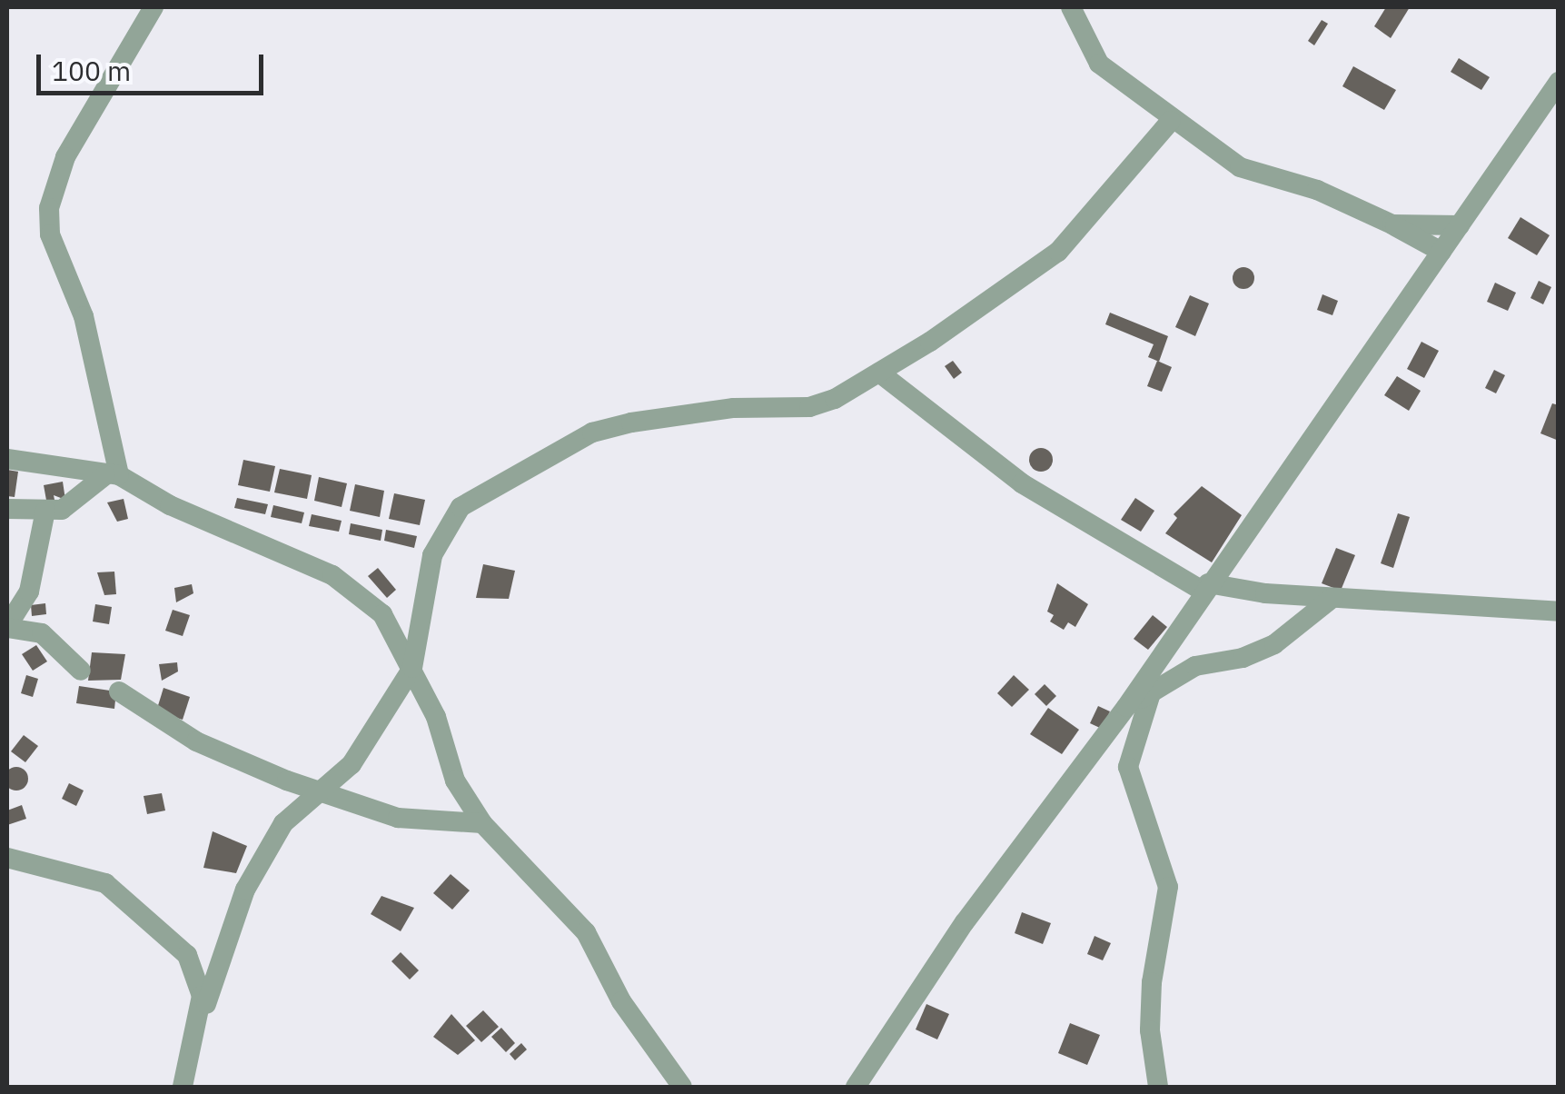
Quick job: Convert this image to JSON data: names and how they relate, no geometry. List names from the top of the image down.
{
  "scale_bar": "100 m"
}
